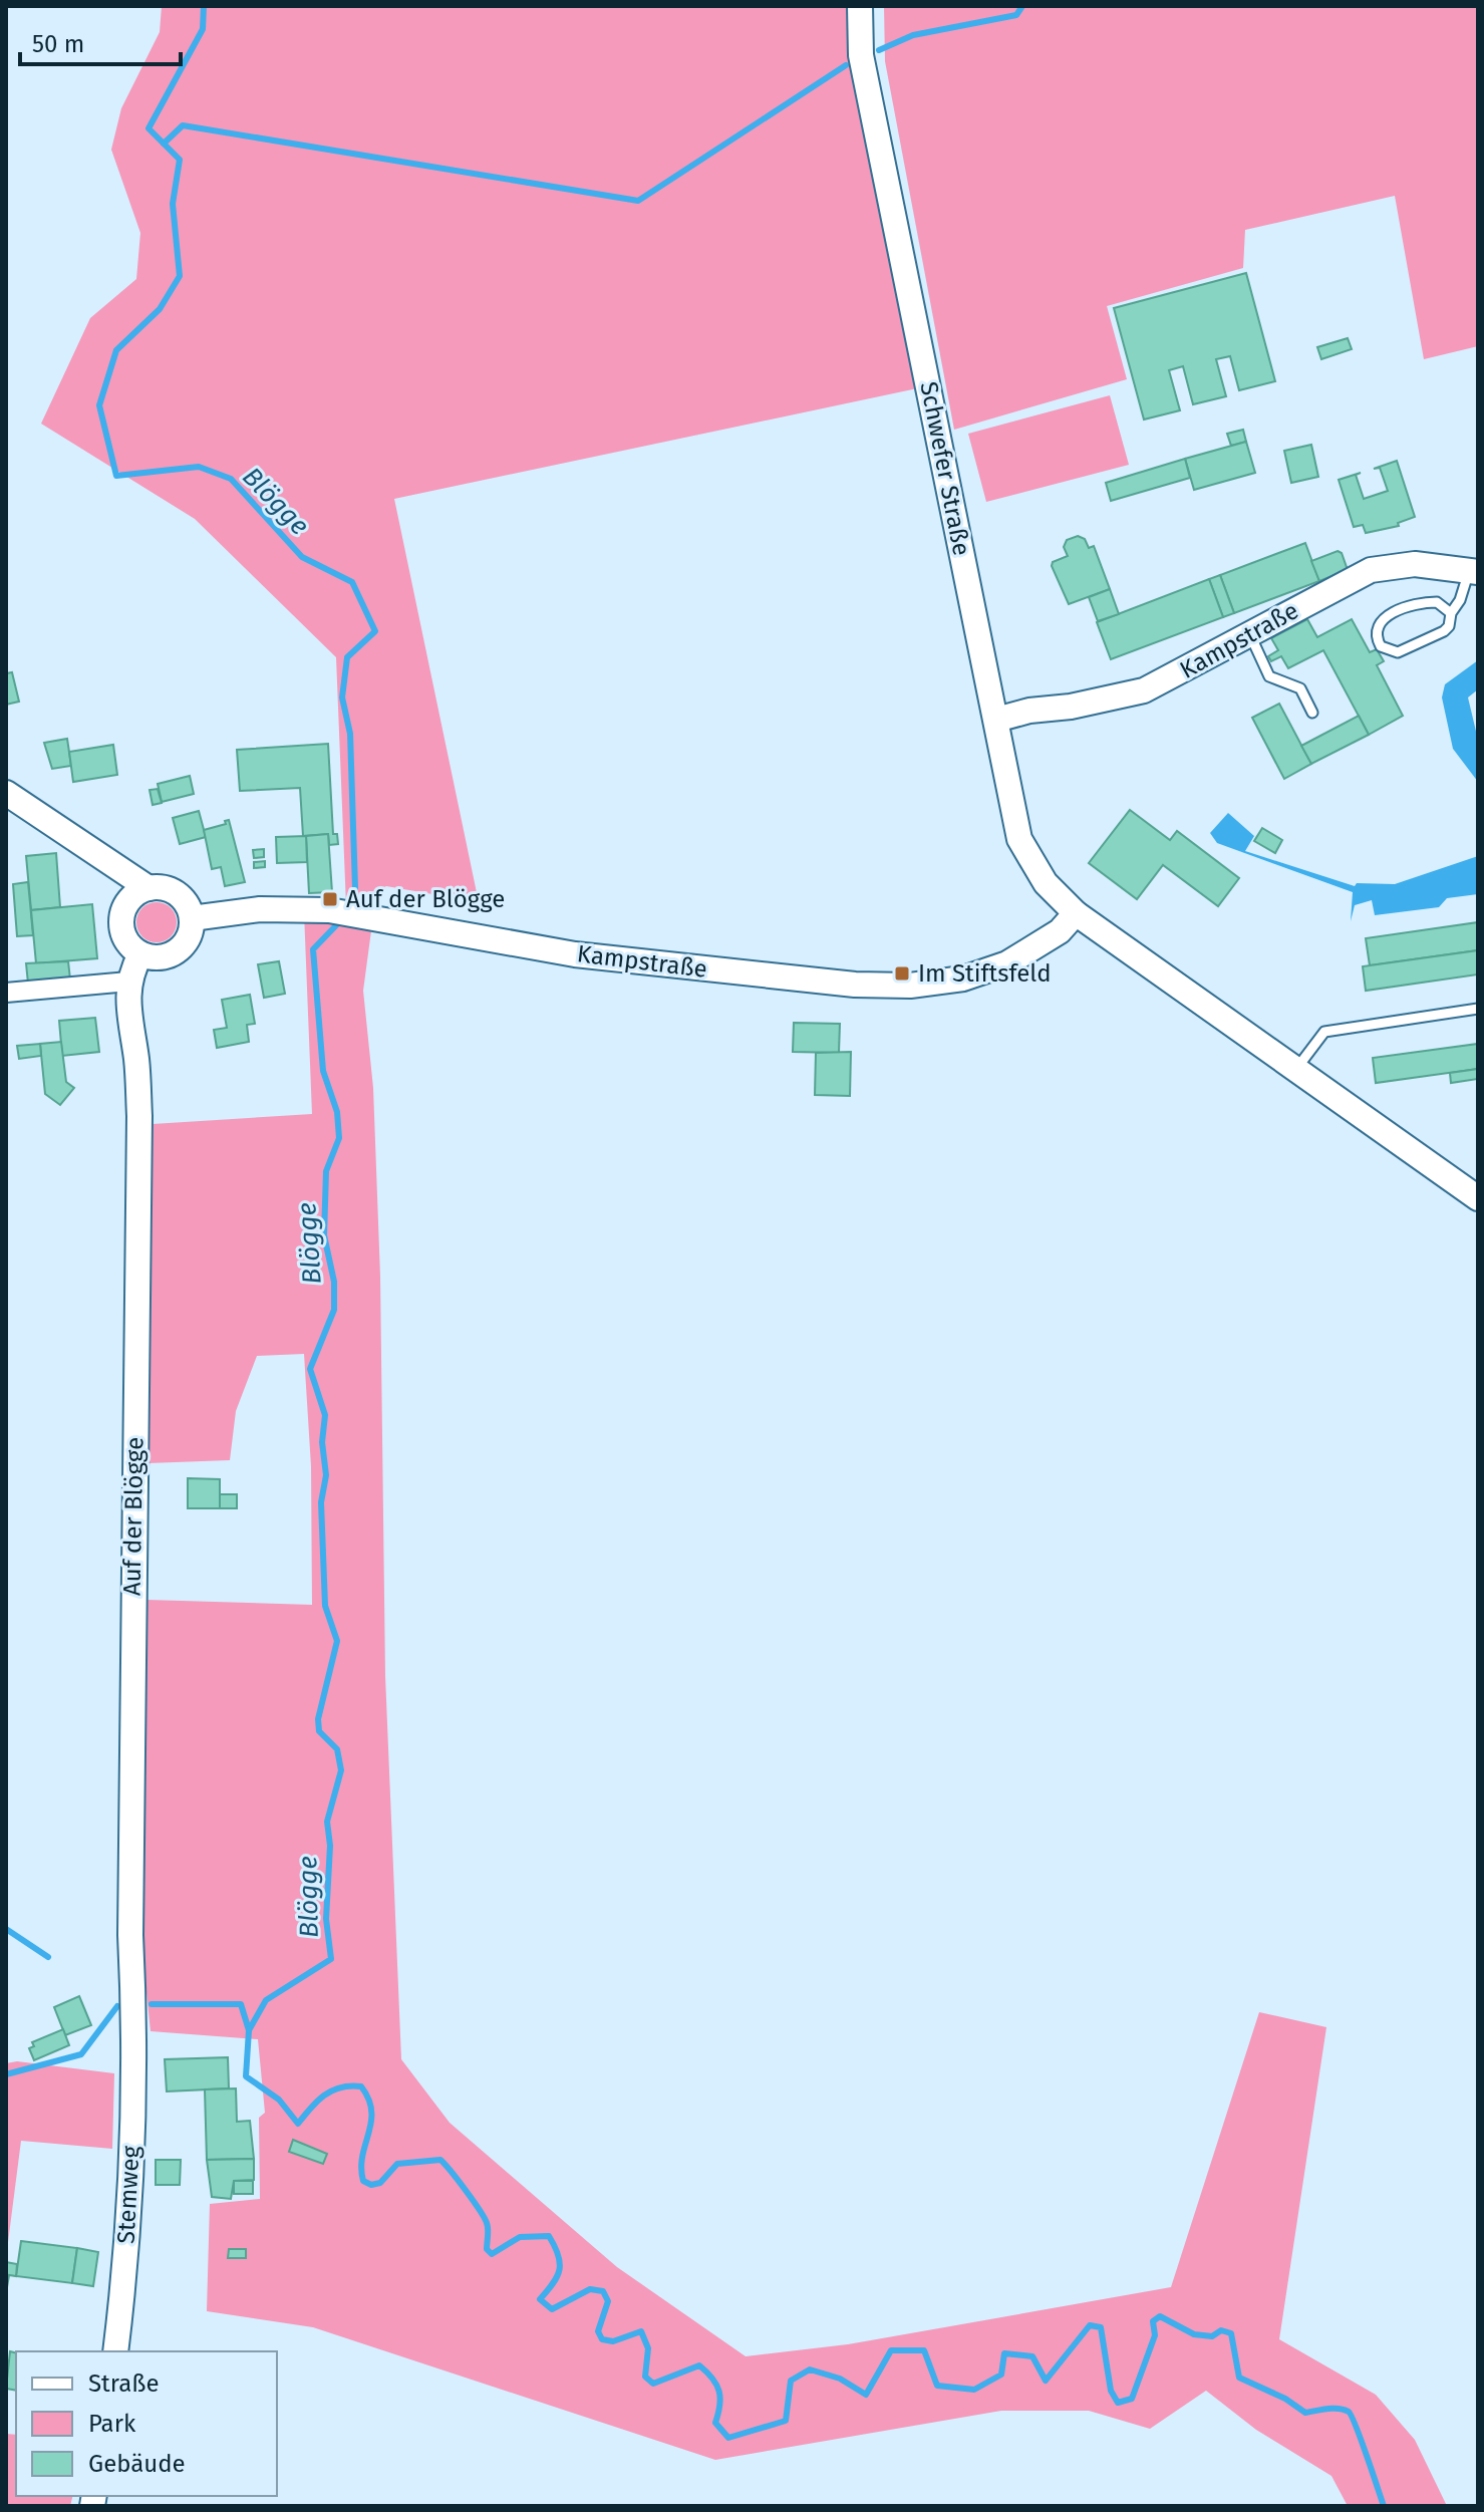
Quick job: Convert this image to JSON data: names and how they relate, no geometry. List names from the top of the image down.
{
  "streets": {
    "street": [
      "Schwefer Straße",
      "Kampstraße",
      "Auf der Blögge",
      "Stemweg"
    ]
  },
  "crossings": [
    ["Schwefer Straße", "Kampstraße"],
    ["Kampstraße", "Auf der Blögge"],
    ["Auf der Blögge", "Stemweg"]
  ],
  "water": ["Blögge"],
  "places": {
    "transit": ["Auf der Blögge", "Im Stiftsfeld"]
  },
  "legend": ["Straße", "Park", "Gebäude"],
  "scale_bar": "50 m"
}
